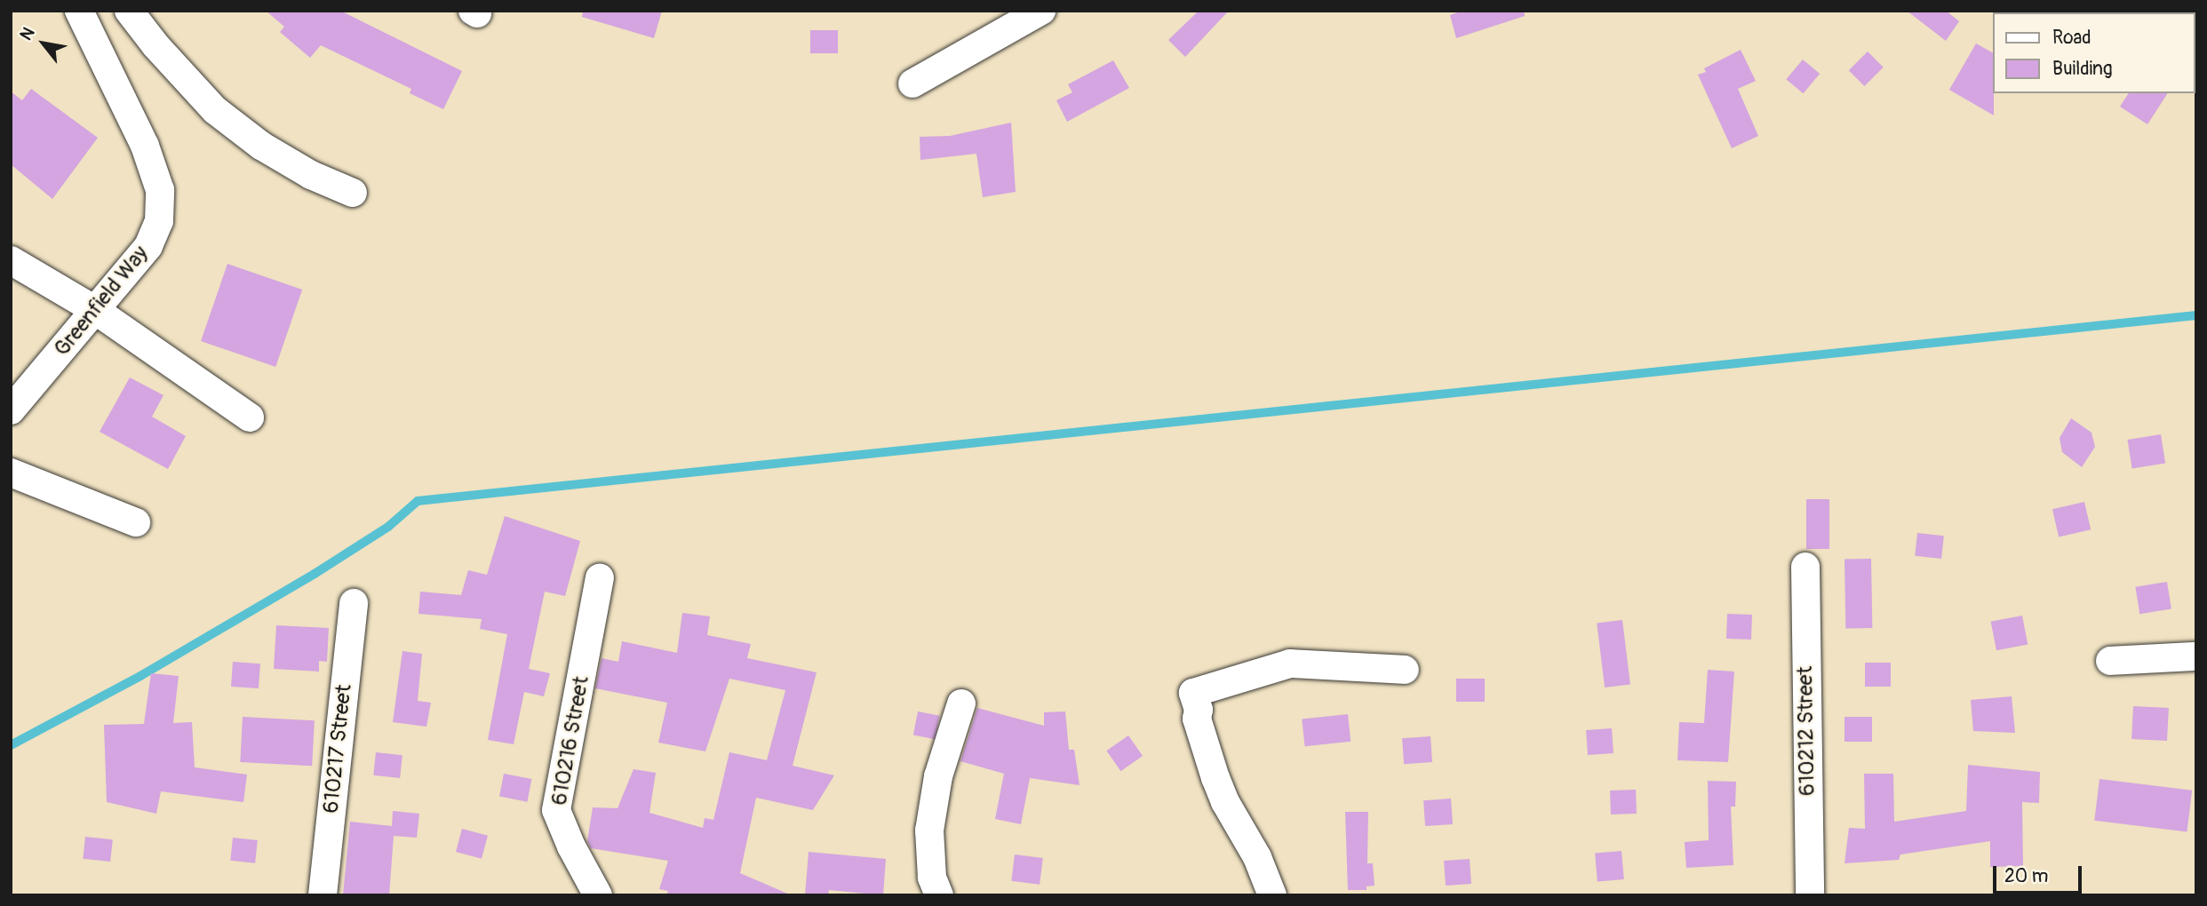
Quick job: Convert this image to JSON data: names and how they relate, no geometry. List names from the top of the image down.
{
  "streets": {
    "street": [
      "Greenfield Way",
      "610212 Street",
      "610216 Street",
      "610217 Street"
    ]
  },
  "legend": ["Road", "Building"],
  "scale_bar": "20 m",
  "north": "top left"
}
